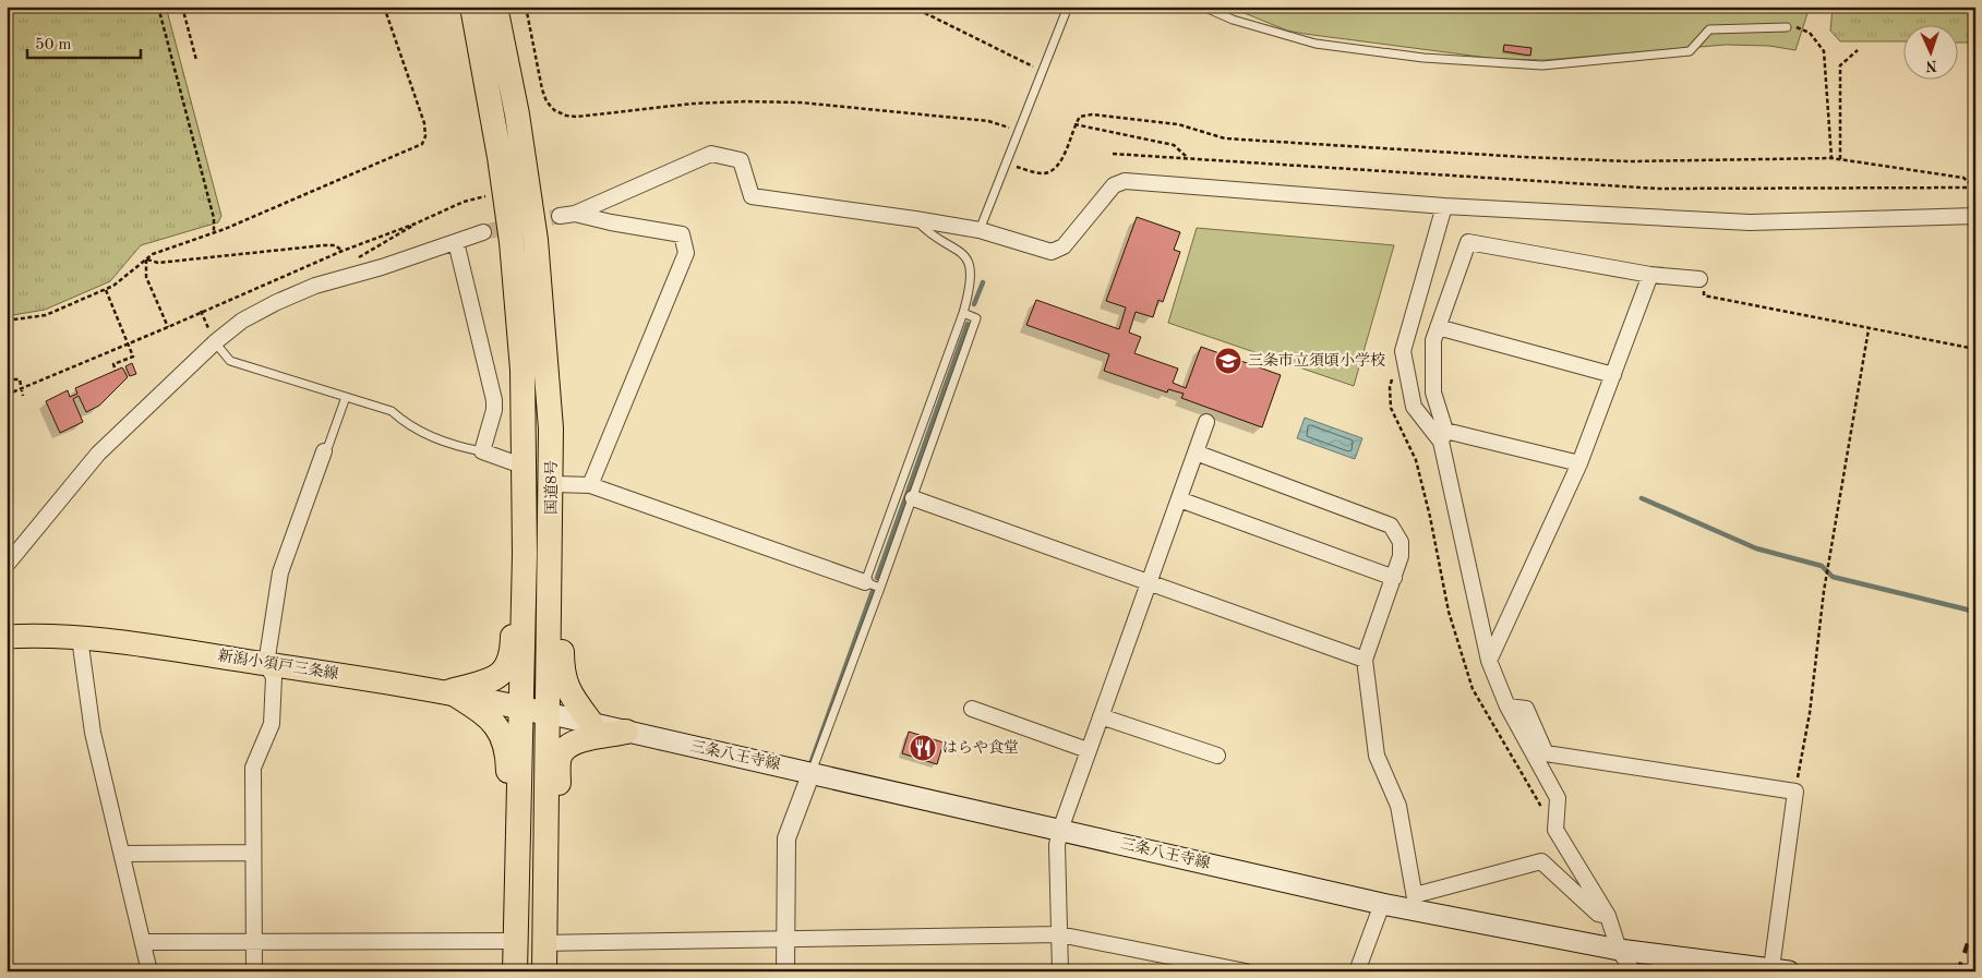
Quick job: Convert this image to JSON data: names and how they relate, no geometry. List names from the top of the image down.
{
  "streets": {
    "highway": ["国道8号"],
    "main road": ["新潟小須戸三条線", "三条八王寺線"]
  },
  "crossings": [
    ["国道8号", "新潟小須戸三条線"],
    ["国道8号", "三条八王寺線"],
    ["新潟小須戸三条線", "三条八王寺線"]
  ],
  "places": {
    "school or university": ["三条市立須頃小学校"],
    "restaurant": ["はらや食堂"]
  },
  "scale_bar": "50 m",
  "north": "bottom"
}
